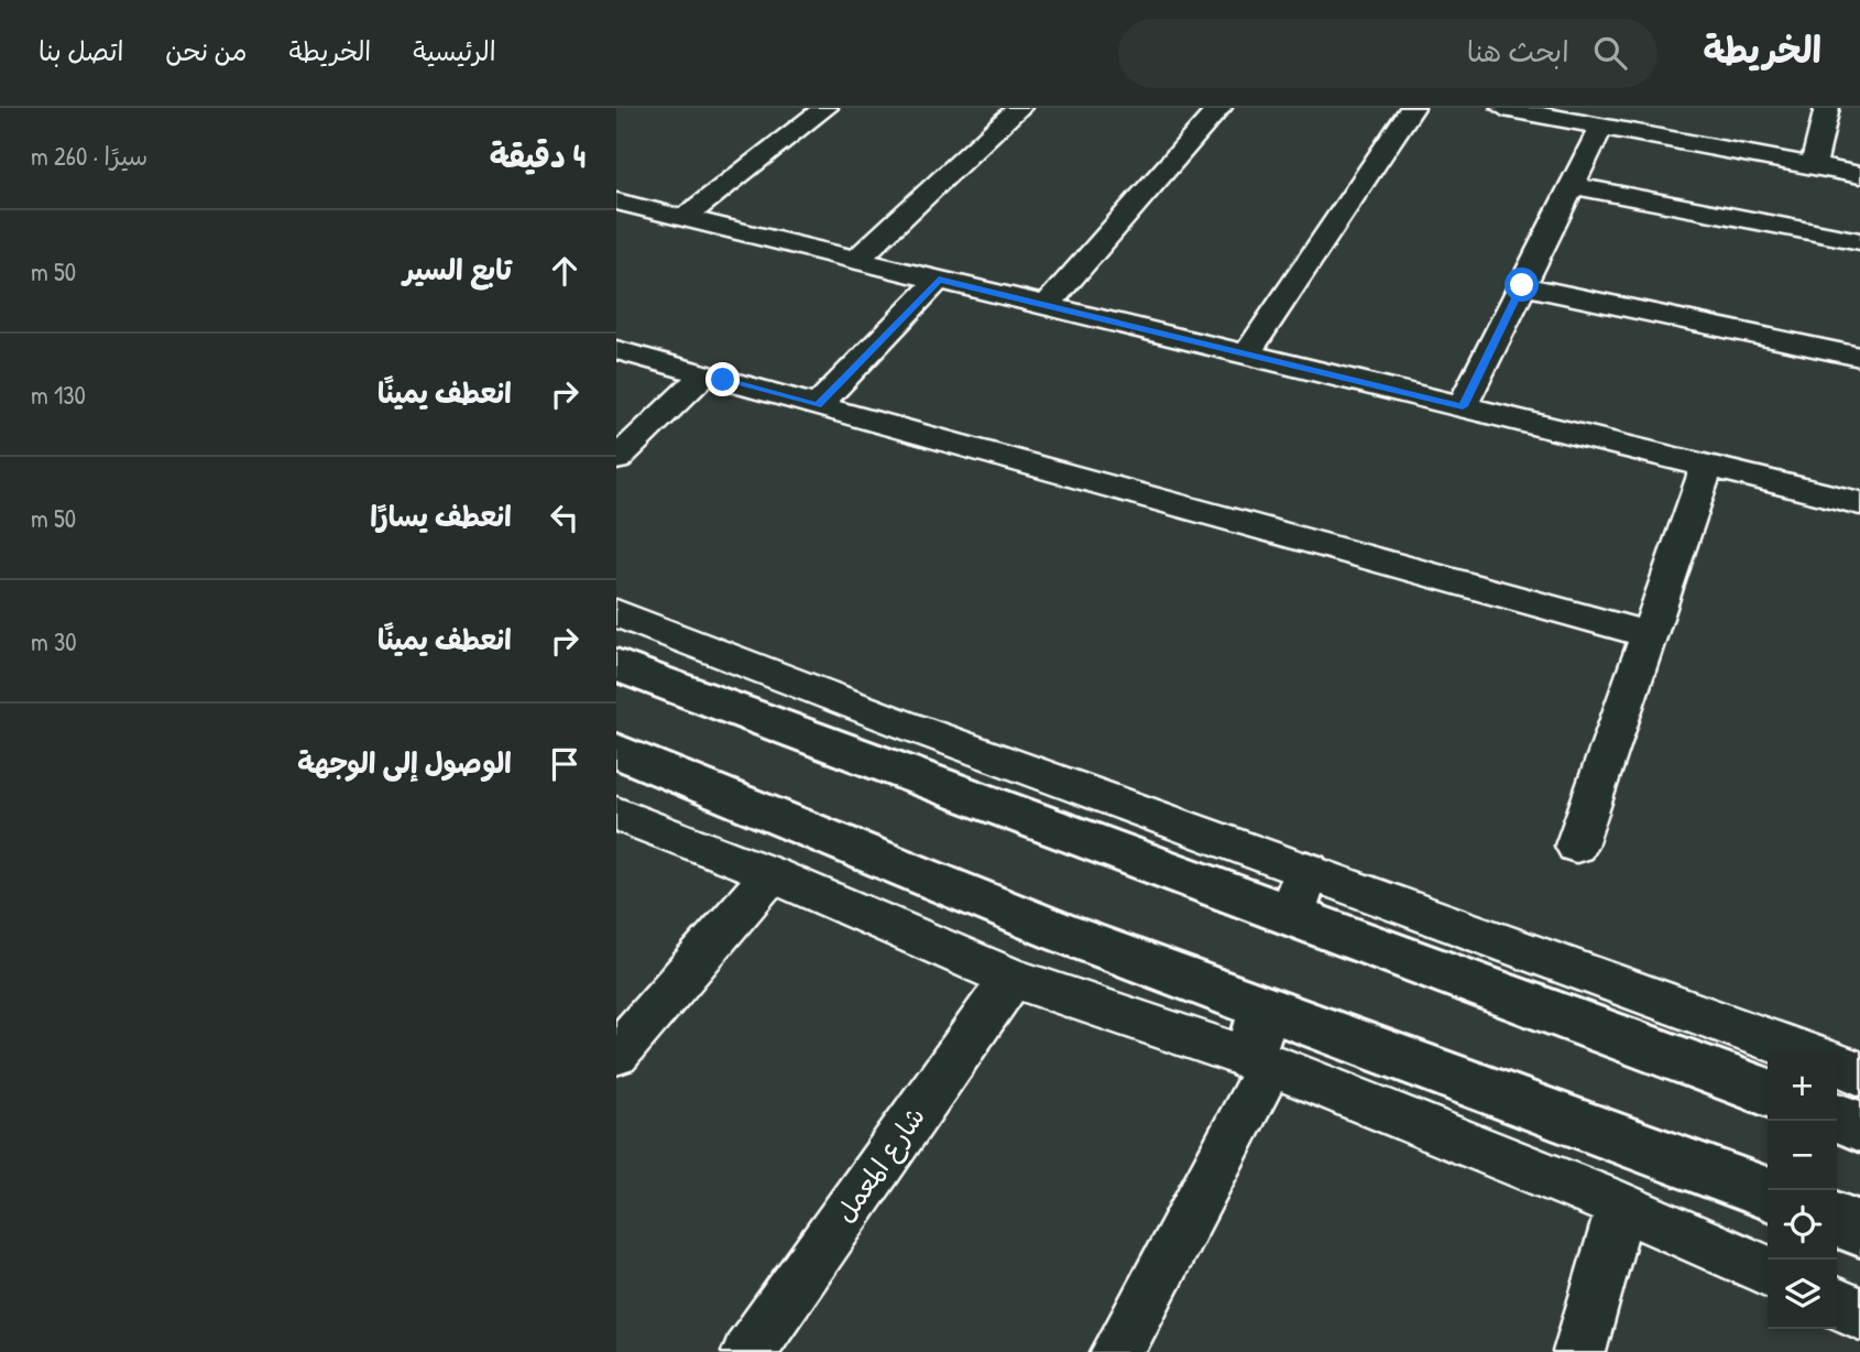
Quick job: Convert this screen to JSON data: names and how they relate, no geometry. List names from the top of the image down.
{
  "streets": {
    "street": ["شارع المعمل"]
  },
  "page": {
    "header": "الخريطة",
    "search": "ابحث هنا",
    "nav": [
      "الرئيسية",
      "الخريطة",
      "من نحن",
      "اتصل بنا"
    ],
    "heading": ["4 دقيقة", "سيرًا · 260 m"],
    "list": [
      ["تابع السير", "50 m"],
      ["انعطف يمينًا", "130 m"],
      ["انعطف يسارًا", "50 m"],
      ["انعطف يمينًا", "30 m"],
      "الوصول إلى الوجهة"
    ],
    "map_buttons": ["+", "−"]
  }
}
